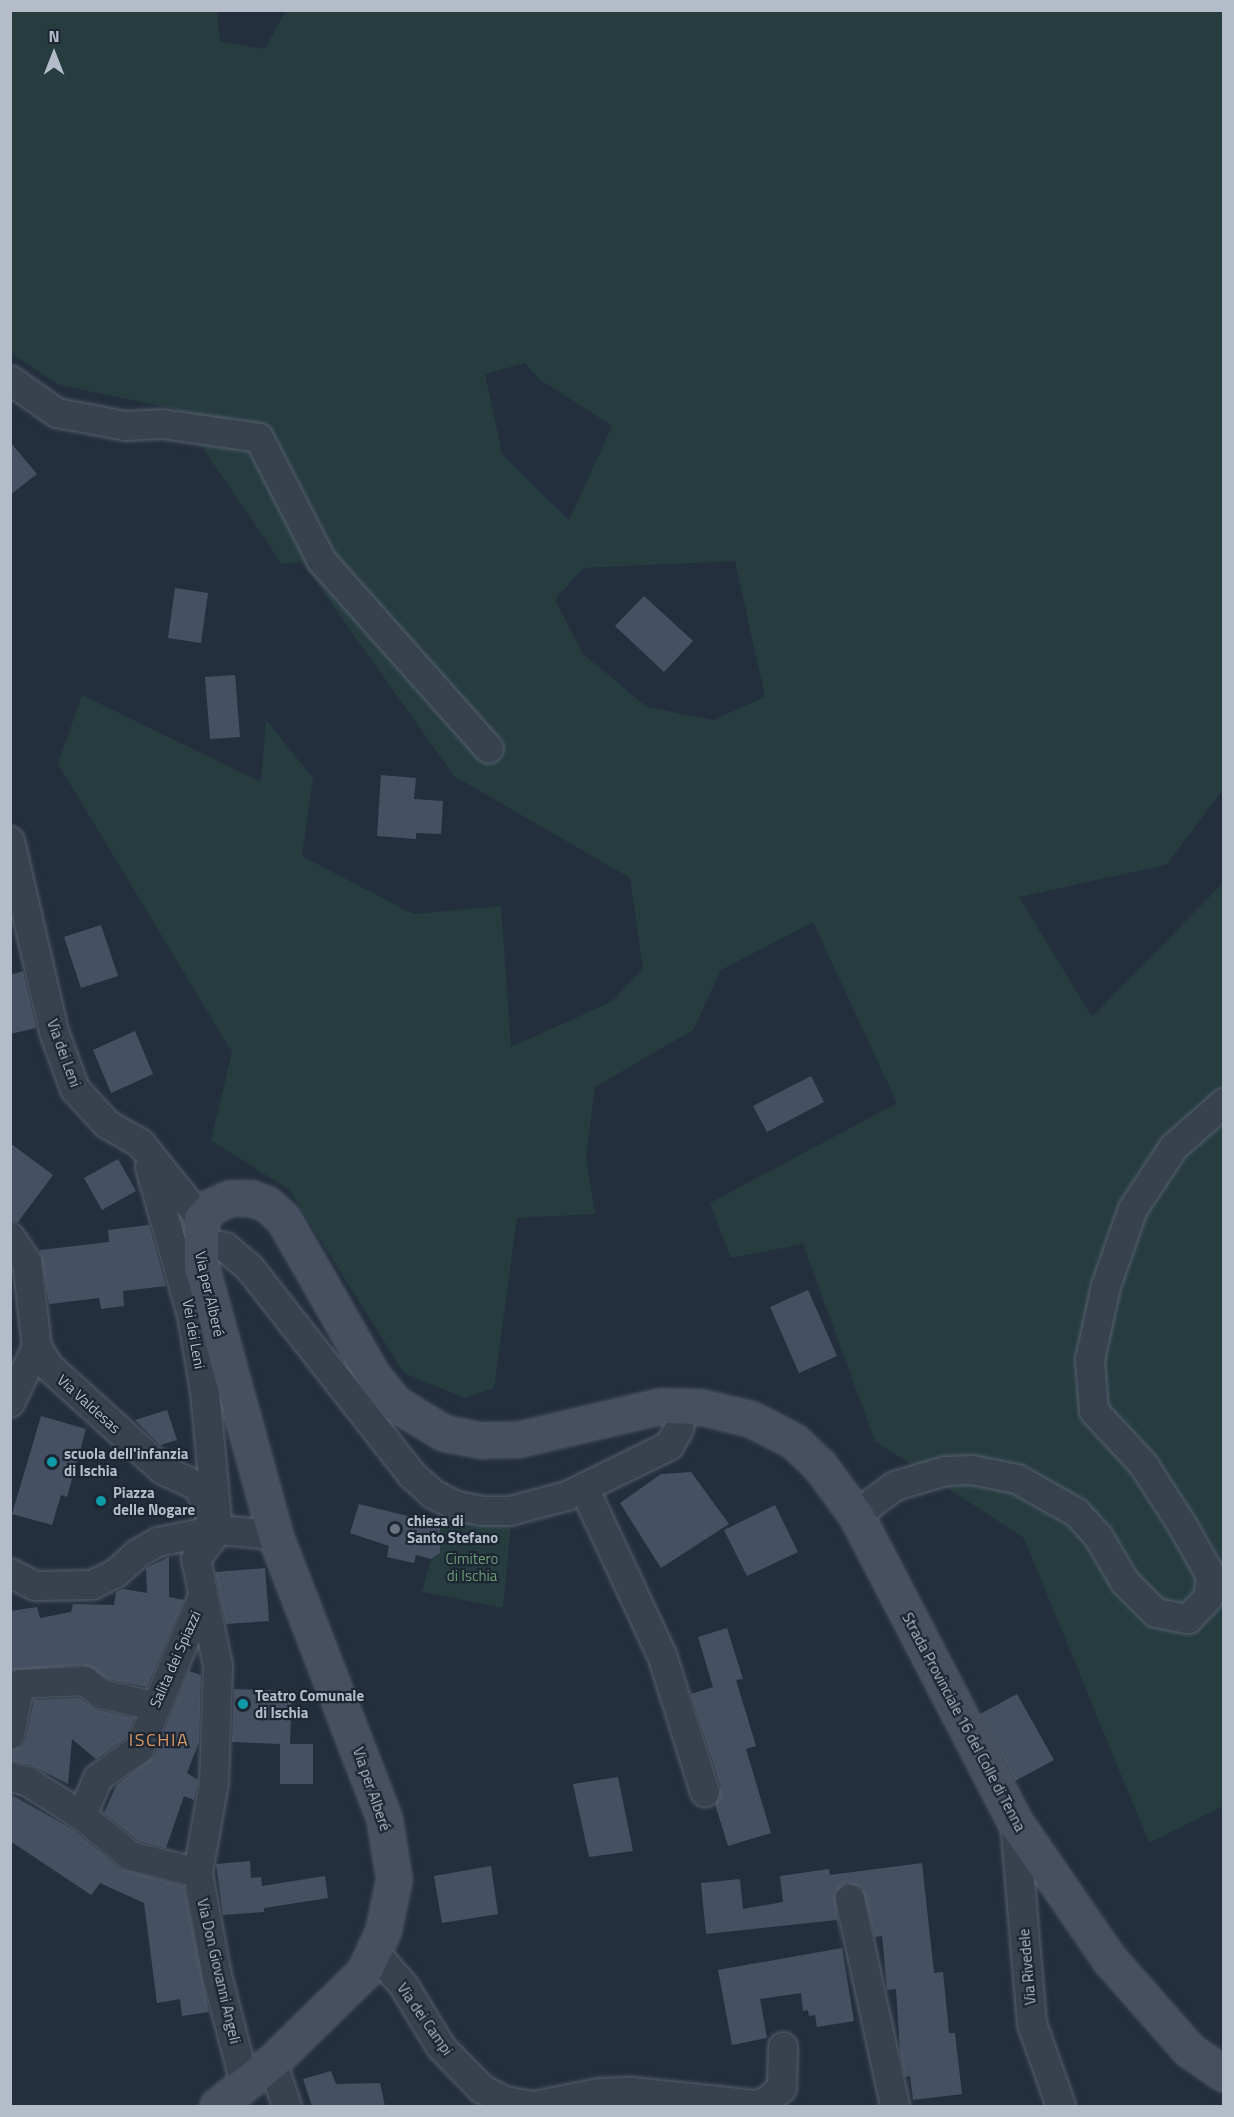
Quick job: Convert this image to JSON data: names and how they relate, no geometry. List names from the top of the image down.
{
  "streets": {
    "street": [
      "Via dei Leni",
      "Via per Alberé",
      "Vei dei Leni",
      "Via Valdesas",
      "Salita dei Spiazzi",
      "Strada Provinciale 16 del Colle di Tenna",
      "Via Rivedele",
      "Via Don Giovanni Angeli",
      "Via dei Campi"
    ]
  },
  "crossings": [
    ["Via dei Leni", "Via per Alberé"],
    ["Via dei Leni", "Vei dei Leni"],
    ["Via per Alberé", "Via Don Giovanni Angeli"],
    ["Via per Alberé", "Via dei Campi"],
    ["Vei dei Leni", "Via Valdesas"],
    ["Vei dei Leni", "Via Don Giovanni Angeli"],
    ["Via Valdesas", "Via Don Giovanni Angeli"],
    ["Salita dei Spiazzi", "Via Don Giovanni Angeli"],
    ["Strada Provinciale 16 del Colle di Tenna", "Via Rivedele"]
  ],
  "districts": ["ISCHIA"],
  "parks": ["Cimitero di Ischia"],
  "places": [
    "scuola dell'infanzia di Ischia",
    "Piazza delle Nogare",
    "chiesa di Santo Stefano",
    "Teatro Comunale di Ischia"
  ],
  "north": "top"
}
